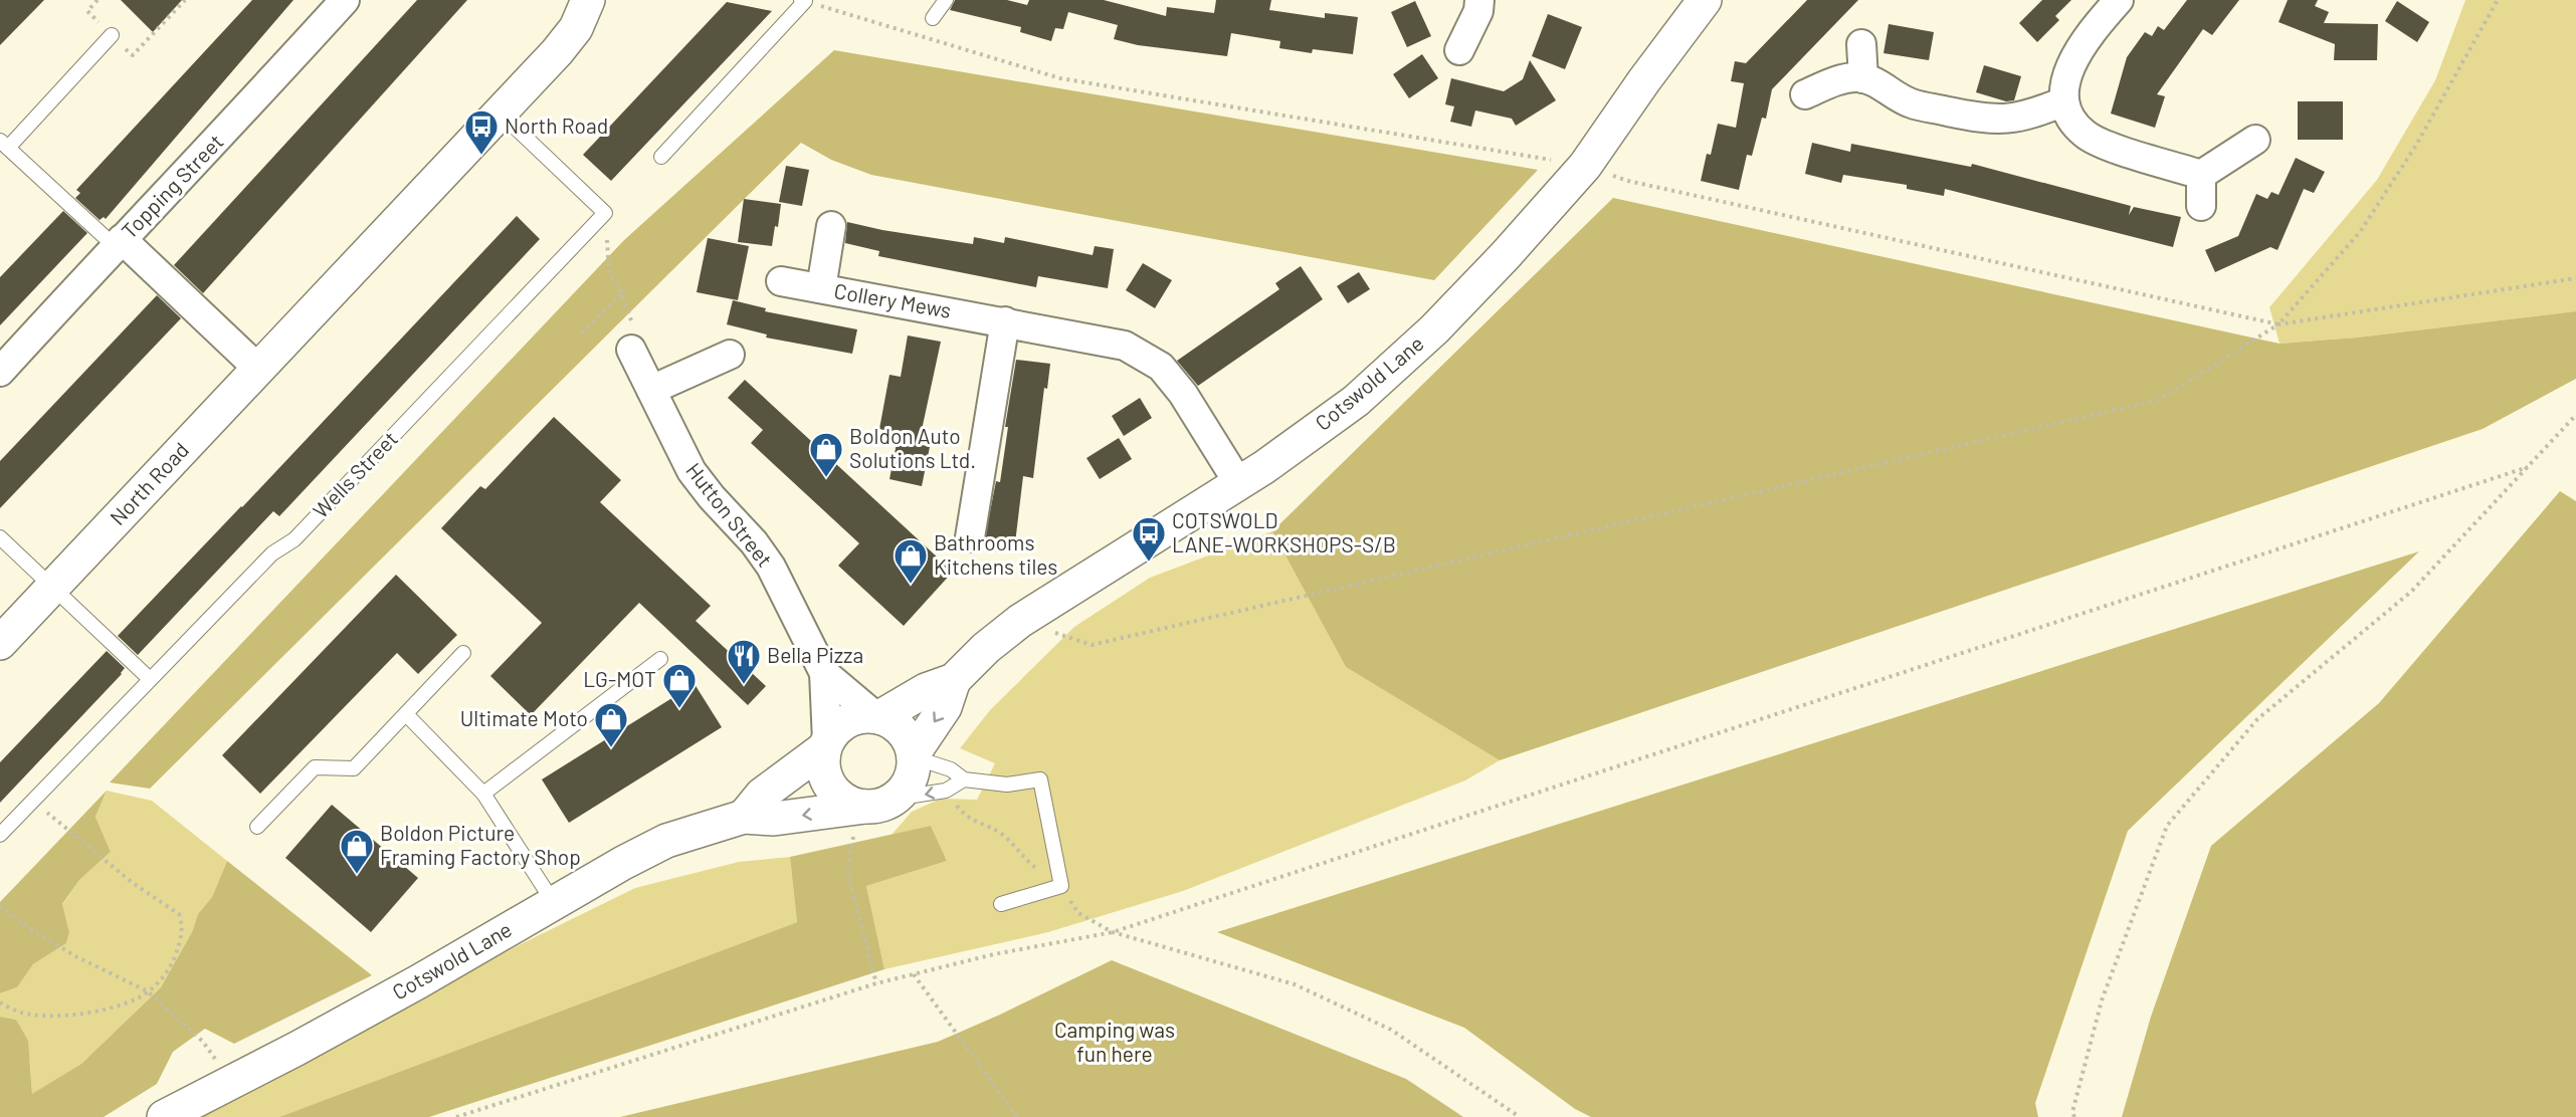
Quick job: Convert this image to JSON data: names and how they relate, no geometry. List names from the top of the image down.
{
  "streets": {
    "street": [
      "Topping Street",
      "Collery Mews",
      "Cotswold Lane",
      "North Road",
      "Hutton Street"
    ],
    "lane": ["Wells Street"]
  },
  "crossings": [
    ["Collery Mews", "Cotswold Lane"],
    ["Cotswold Lane", "Hutton Street"]
  ],
  "parks": ["Camping was fun here"],
  "places": {
    "bus stop": ["North Road", "COTSWOLD LANE-WORKSHOPS-S/B"],
    "shop": [
      "Boldon Auto Solutions Ltd.",
      "Bathrooms Kitchens tiles",
      "LG-MOT",
      "Ultimate Moto",
      "Boldon Picture Framing Factory Shop"
    ],
    "restaurant": ["Bella Pizza"]
  }
}
